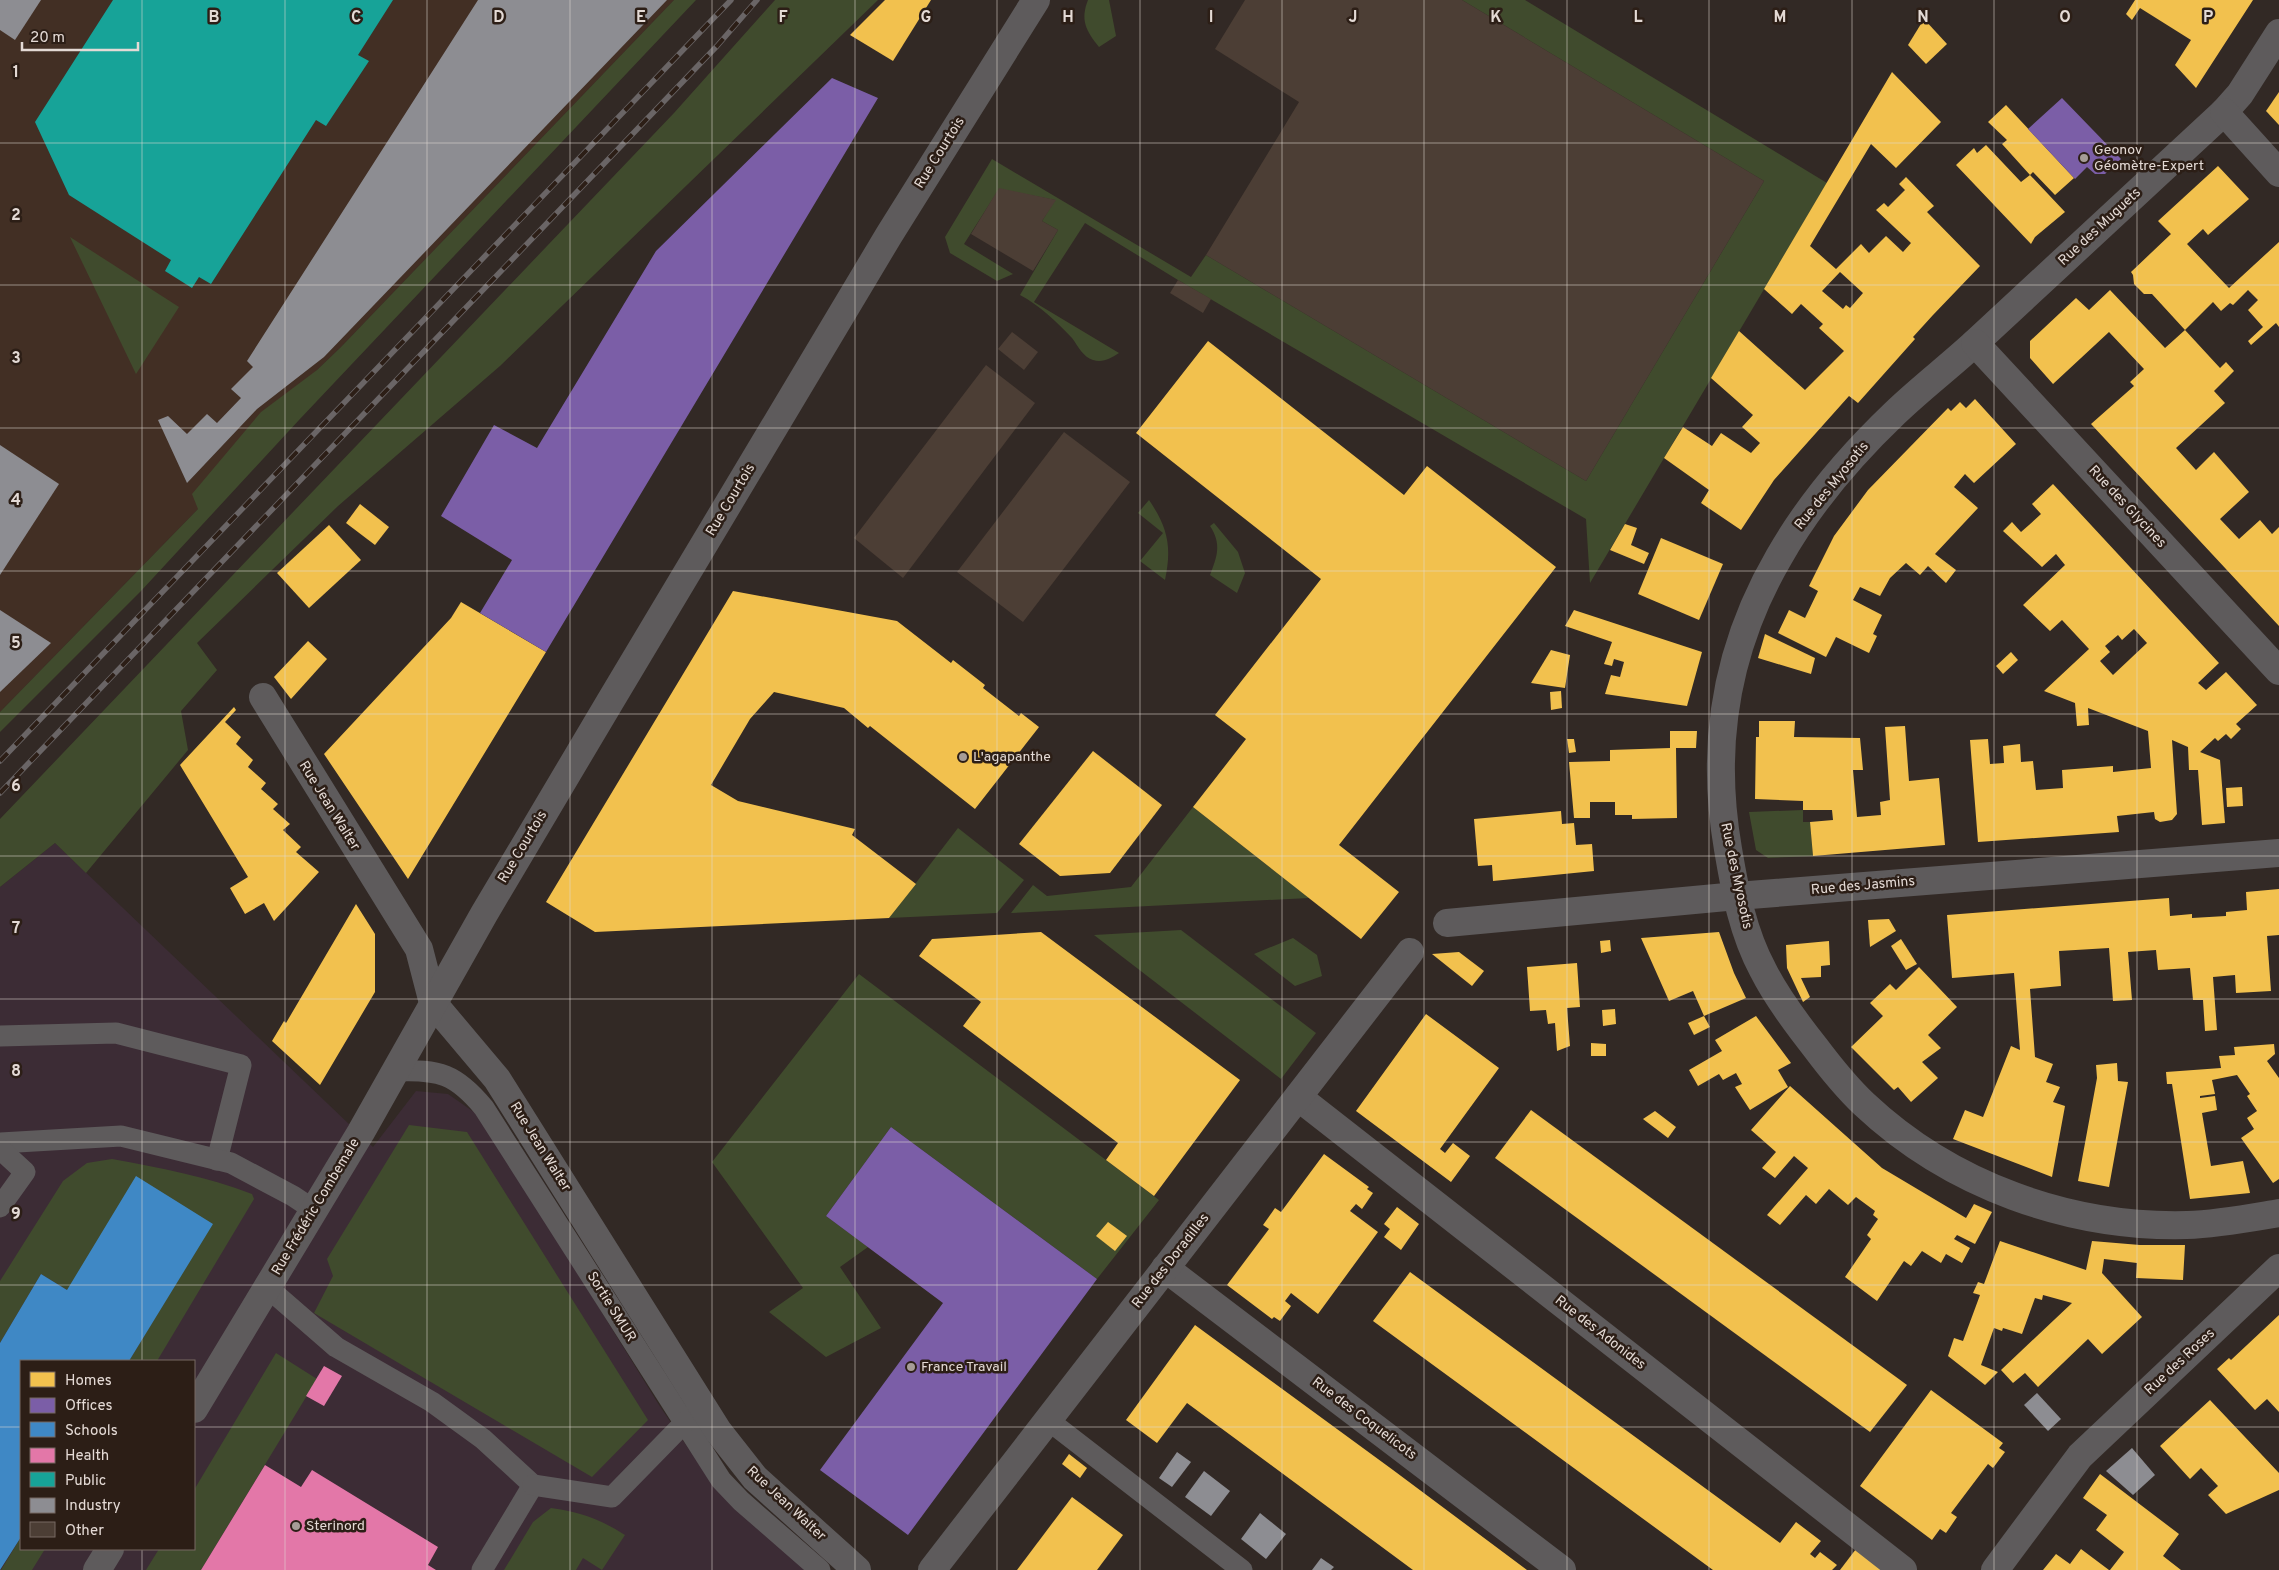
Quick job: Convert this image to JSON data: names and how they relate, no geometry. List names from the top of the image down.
{
  "streets": {
    "street": [
      "Rue Courtois",
      "Rue des Muguets",
      "Rue des Myosotis",
      "Rue des Glycines",
      "Rue Jean Walter",
      "Rue des Jasmins",
      "Rue Frédéric Combemale",
      "Rue des Doradilles",
      "Rue des Adonides",
      "Rue des Roses",
      "Rue des Coquelicots"
    ],
    "lane": ["Sortie SMUR"]
  },
  "crossings": [
    ["Rue Courtois", "Rue Jean Walter"],
    ["Rue Courtois", "Rue Frédéric Combemale"],
    ["Rue des Muguets", "Rue des Myosotis"],
    ["Rue des Muguets", "Rue des Glycines"],
    ["Rue des Myosotis", "Rue des Glycines"],
    ["Rue des Myosotis", "Rue des Jasmins"],
    ["Rue Jean Walter", "Rue Frédéric Combemale"],
    ["Rue Jean Walter", "Sortie SMUR"],
    ["Rue Frédéric Combemale", "Sortie SMUR"],
    ["Rue des Doradilles", "Rue des Adonides"],
    ["Rue des Doradilles", "Rue des Coquelicots"]
  ],
  "places": [
    "Geonov Géomètre-Expert",
    "L'agapanthe",
    "France Travail",
    "Sterinord"
  ],
  "legend": [
    "Homes",
    "Offices",
    "Schools",
    "Health",
    "Public",
    "Industry",
    "Other"
  ],
  "scale_bar": "20 m",
  "grid": {
    "columns": [
      "B",
      "C",
      "D",
      "E",
      "F",
      "G",
      "H",
      "I",
      "J",
      "K",
      "L",
      "M",
      "N",
      "O",
      "P"
    ],
    "rows": [
      "1",
      "2",
      "3",
      "4",
      "5",
      "6",
      "7",
      "8",
      "9"
    ]
  }
}
